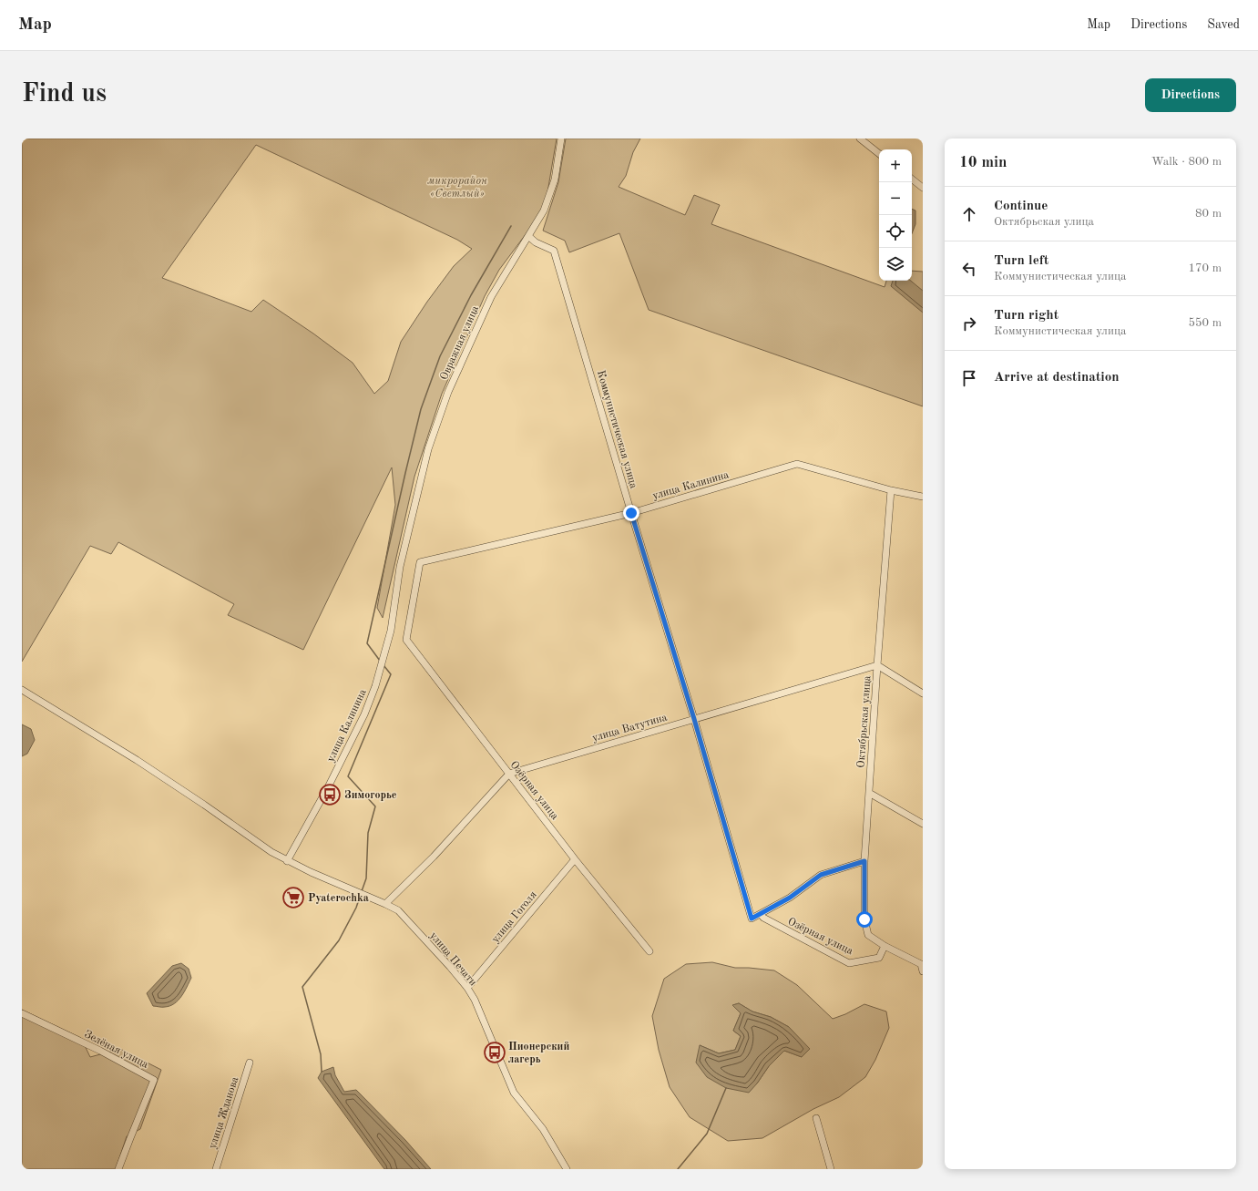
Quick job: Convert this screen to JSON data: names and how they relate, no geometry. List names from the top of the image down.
{
  "streets": {
    "street": [
      "Овражная улица",
      "Коммунистическая улица",
      "улица Калинина",
      "Октябрьская улица",
      "улица Ватутина",
      "Озёрная улица",
      "улица Гоголя",
      "улица Печати",
      "Зелёная улица",
      "улица Жданова"
    ]
  },
  "crossings": [
    ["Овражная улица", "Коммунистическая улица"],
    ["Овражная улица", "улица Калинина"],
    ["Коммунистическая улица", "улица Калинина"],
    ["Коммунистическая улица", "улица Ватутина"],
    ["Коммунистическая улица", "Озёрная улица"],
    ["улица Калинина", "Октябрьская улица"],
    ["улица Калинина", "Озёрная улица"],
    ["улица Калинина", "улица Печати"],
    ["Октябрьская улица", "улица Ватутина"],
    ["Октябрьская улица", "Озёрная улица"],
    ["улица Ватутина", "Озёрная улица"],
    ["Озёрная улица", "улица Гоголя"],
    ["улица Гоголя", "улица Печати"]
  ],
  "parks": ["микрорайон «Светлый»"],
  "places": {
    "bus stop": ["Зимогорье", "Пионерский лагерь"],
    "supermarket": ["Pyaterochka"]
  },
  "page": {
    "header": "Map",
    "nav": ["Map", "Directions", "Saved"],
    "buttons": "Directions",
    "title": "Find us",
    "heading": ["10 min", "Walk · 800 m"],
    "map_buttons": ["+", "−"],
    "list": [
      ["Continue", "Октябрьская улица", "80 m"],
      ["Turn left", "Коммунистическая улица", "170 m"],
      ["Turn right", "Коммунистическая улица", "550 m"],
      "Arrive at destination"
    ]
  }
}
